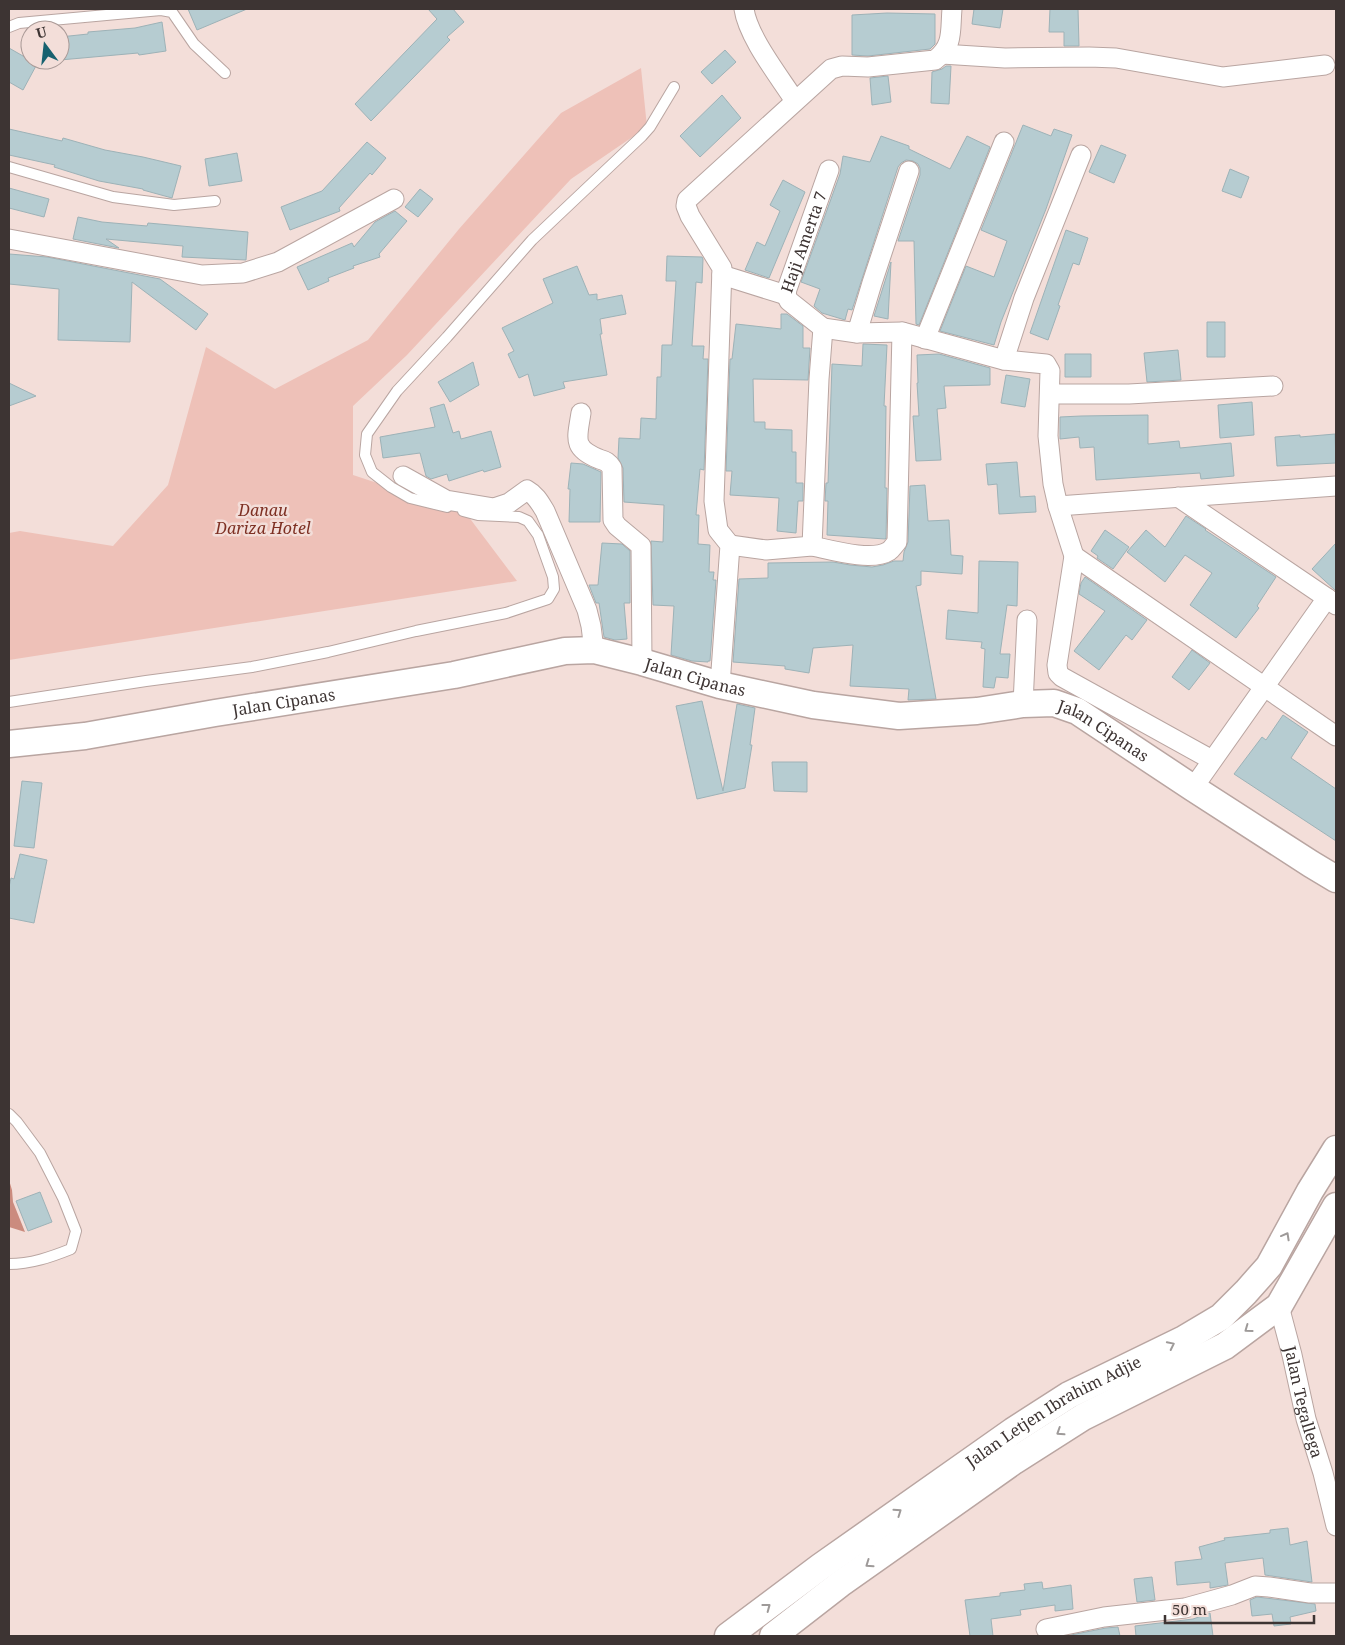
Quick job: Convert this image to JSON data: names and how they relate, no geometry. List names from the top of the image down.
{
  "streets": {
    "street": [
      "Haji Amerta 7",
      "Jalan Cipanas",
      "Jalan Tegallega",
      "Jalan Letjen Ibrahim Adjie"
    ]
  },
  "crossings": [
    ["Jalan Tegallega", "Jalan Letjen Ibrahim Adjie"]
  ],
  "parks": ["Danau Dariza Hotel"],
  "scale_bar": "50 m",
  "north": "top"
}
